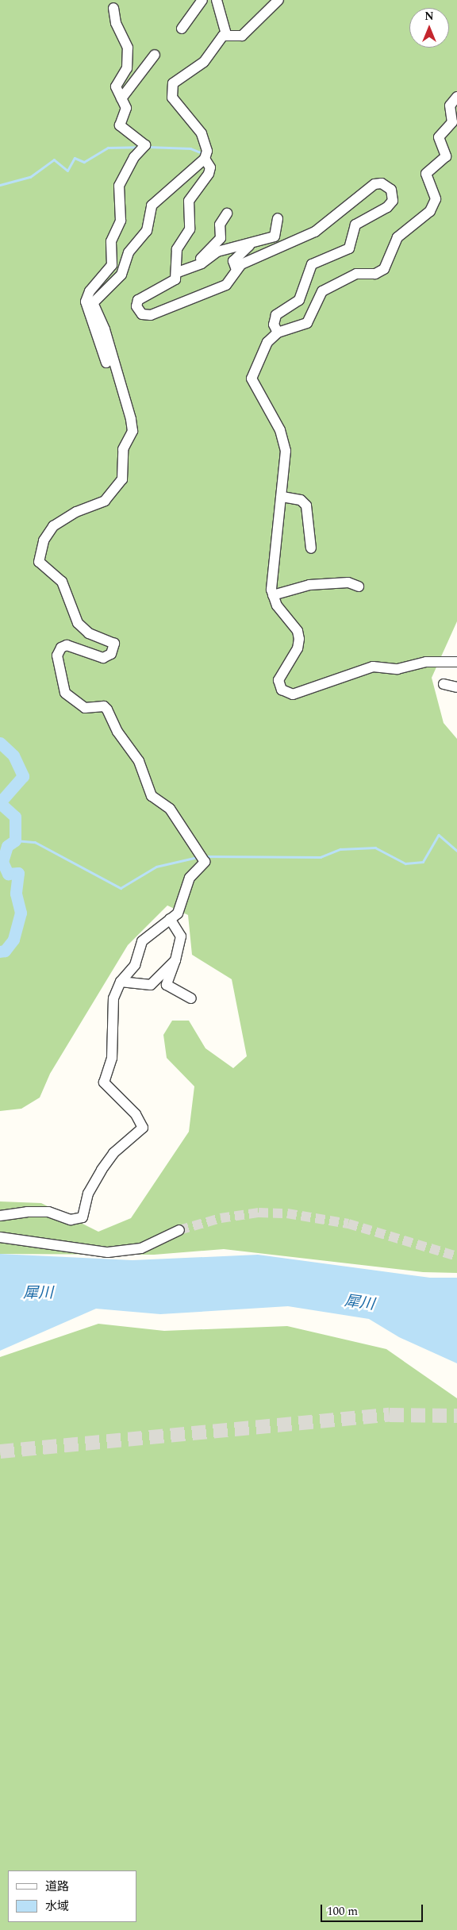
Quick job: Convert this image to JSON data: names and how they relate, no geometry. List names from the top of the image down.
{
  "water": ["犀川"],
  "legend": ["道路", "水域"],
  "scale_bar": "100 m",
  "north": "top"
}
